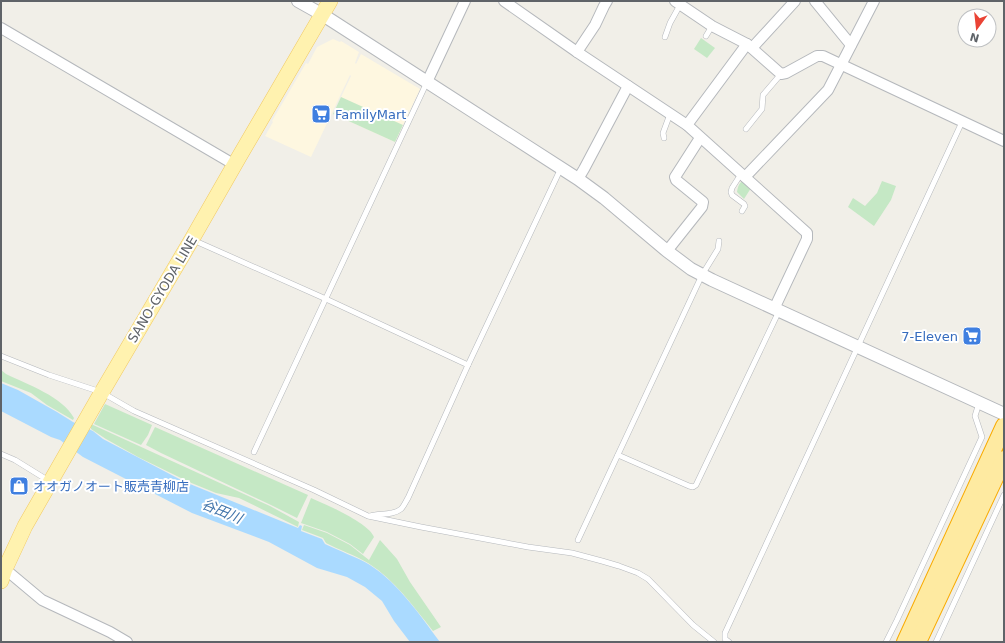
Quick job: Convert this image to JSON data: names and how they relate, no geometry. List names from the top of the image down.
{
  "streets": {
    "main road": ["SANO-GYODA LINE"]
  },
  "water": ["谷田川"],
  "places": {
    "supermarket": ["FamilyMart", "7-Eleven"],
    "shop": ["オオガノオート販売青柳店"]
  },
  "north": "bottom"
}
